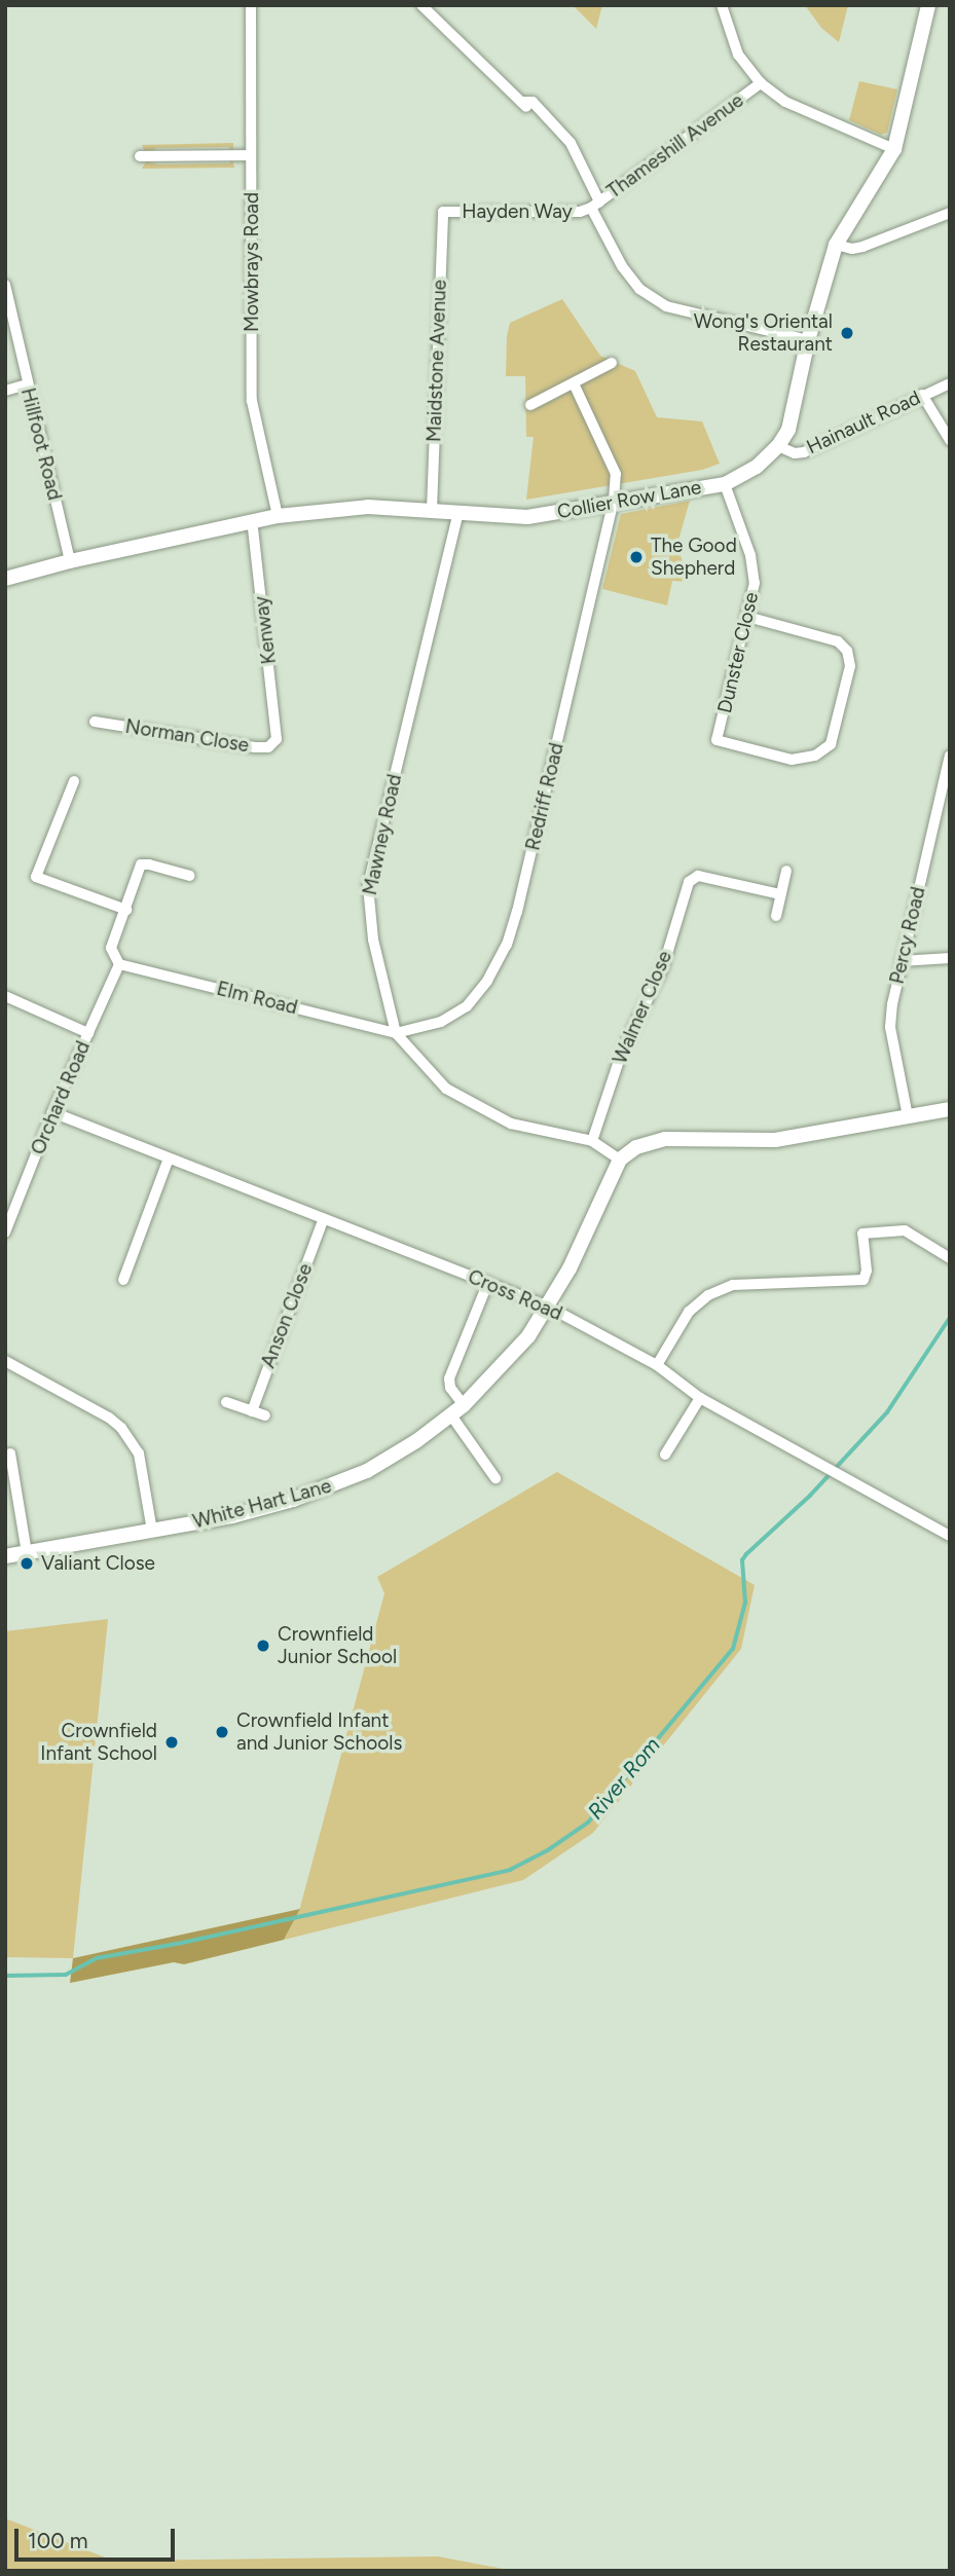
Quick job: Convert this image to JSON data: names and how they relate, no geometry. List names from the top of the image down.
{
  "streets": {
    "main road": ["Collier Row Lane", "White Hart Lane"],
    "street": [
      "Thameshill Avenue",
      "Hayden Way",
      "Mowbrays Road",
      "Maidstone Avenue",
      "Hainault Road",
      "Hillfoot Road",
      "Kenway",
      "Dunster Close",
      "Norman Close",
      "Redriff Road",
      "Mawney Road",
      "Percy Road",
      "Elm Road",
      "Walmer Close",
      "Orchard Road",
      "Cross Road",
      "Anson Close"
    ]
  },
  "crossings": [
    ["Thameshill Avenue", "Hayden Way"],
    ["Hayden Way", "Maidstone Avenue"],
    ["Mowbrays Road", "Collier Row Lane"],
    ["Maidstone Avenue", "Collier Row Lane"],
    ["Hainault Road", "Collier Row Lane"],
    ["Hillfoot Road", "Collier Row Lane"],
    ["Collier Row Lane", "Kenway"],
    ["Collier Row Lane", "Dunster Close"],
    ["Collier Row Lane", "Redriff Road"],
    ["Collier Row Lane", "Mawney Road"],
    ["Kenway", "Norman Close"],
    ["Redriff Road", "Mawney Road"],
    ["Redriff Road", "Elm Road"],
    ["Mawney Road", "Elm Road"],
    ["Mawney Road", "Walmer Close"],
    ["Mawney Road", "White Hart Lane"],
    ["Elm Road", "Orchard Road"],
    ["Orchard Road", "Cross Road"],
    ["Cross Road", "Anson Close"],
    ["Cross Road", "White Hart Lane"]
  ],
  "water": ["River Rom"],
  "places": [
    "Wong's Oriental Restaurant",
    "The Good Shepherd",
    "Valiant Close",
    "Crownfield Junior School",
    "Crownfield Infant and Junior Schools",
    "Crownfield Infant School"
  ],
  "scale_bar": "100 m"
}
